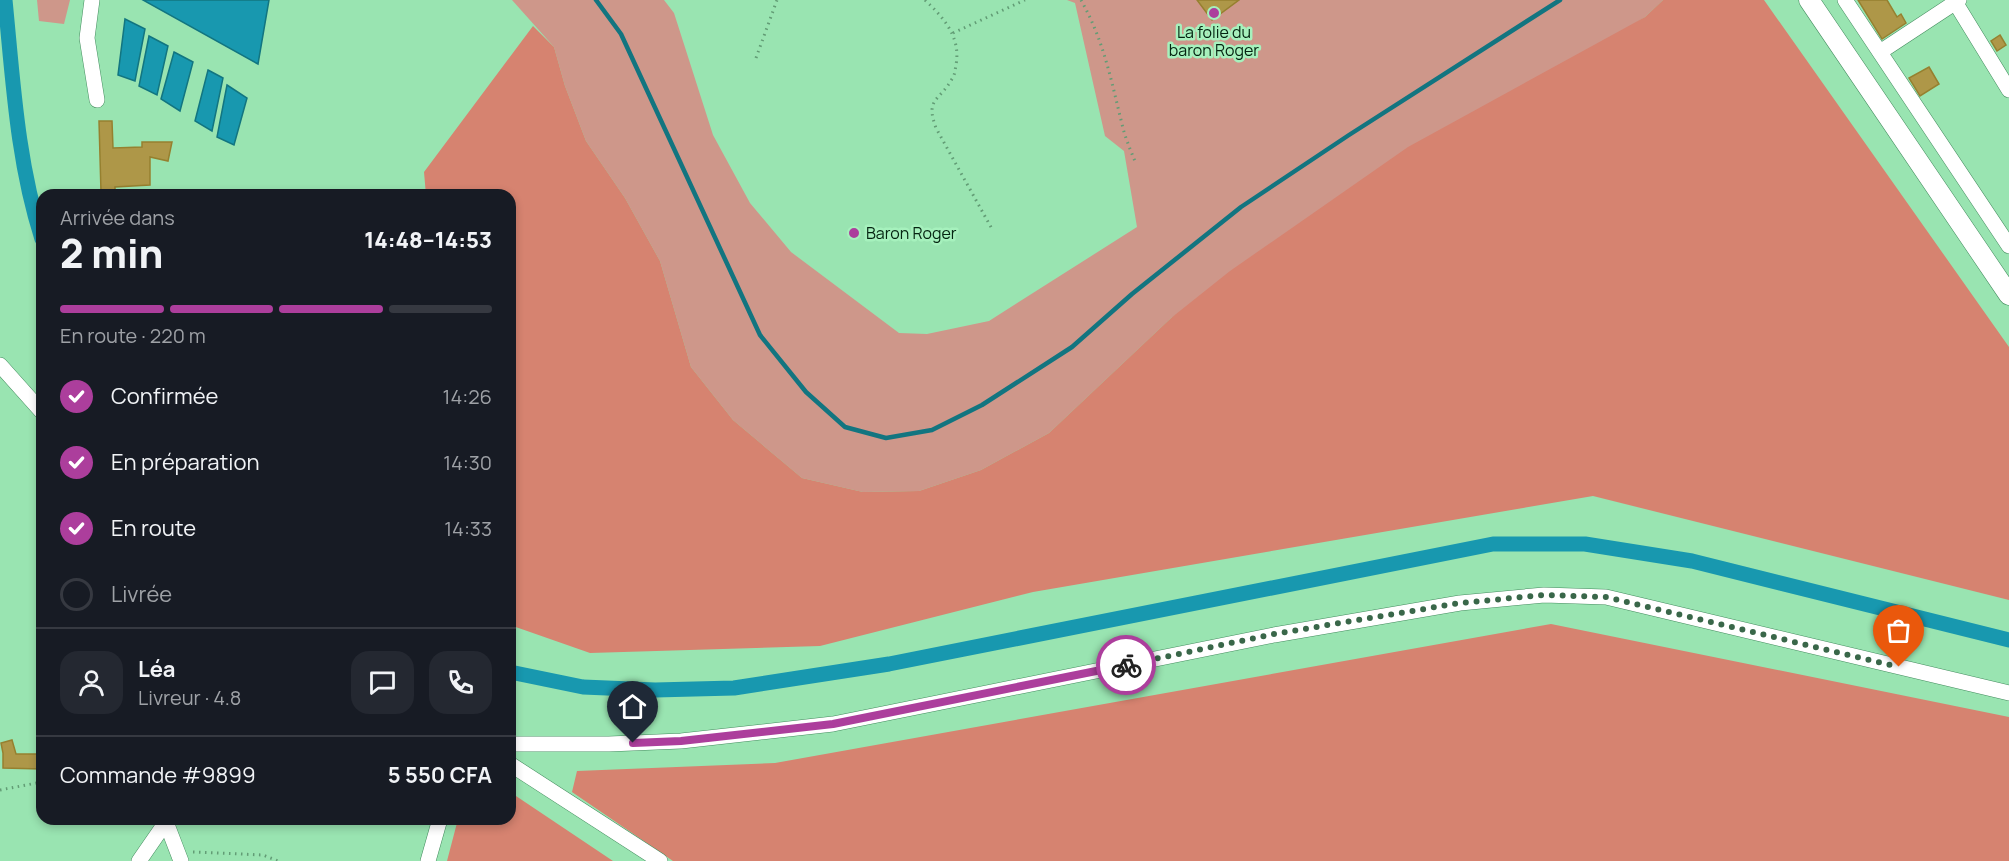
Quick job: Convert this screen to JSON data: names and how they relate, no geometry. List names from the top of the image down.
{
  "places": ["La folie du baron Roger", "Baron Roger"],
  "page": {
    "heading": ["2 min", "Arrivée dans", "14:48–14:53"],
    "panel": [
      "Léa",
      "Livreur · 4.8",
      "Commande #9899",
      "5 550 CFA"
    ],
    "bar": "En route · 220 m",
    "list": [
      ["Confirmée", "14:26"],
      ["En préparation", "14:30"],
      ["En route", "14:33"],
      "Livrée"
    ]
  }
}
